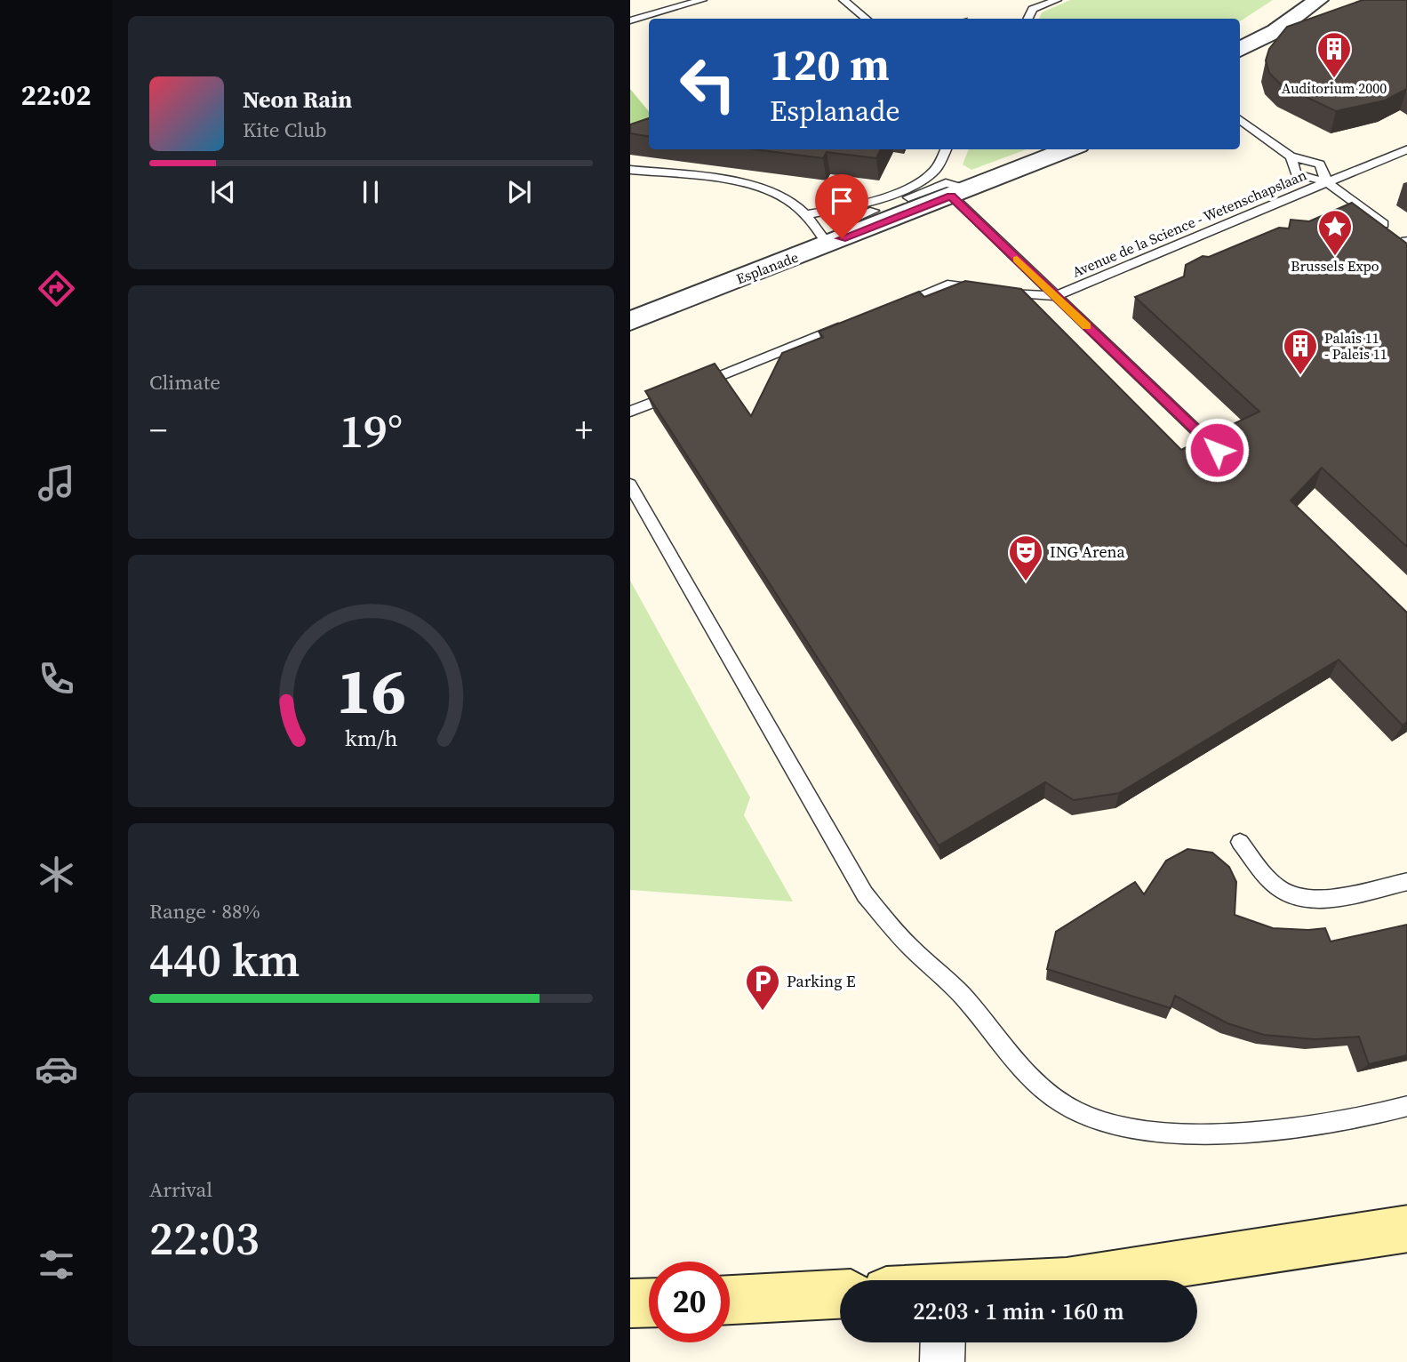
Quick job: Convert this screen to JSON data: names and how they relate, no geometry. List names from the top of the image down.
{
  "streets": {
    "street": ["Esplanade"],
    "lane": ["Avenue de la Science - Wetenschapslaan"]
  },
  "places": {
    "building": ["Auditorium 2000", "Palais 11 - Paleis 11"],
    "place": ["Brussels Expo"],
    "theatre": ["ING Arena"],
    "parking": ["Parking E"]
  },
  "page": {
    "tabs": "22:02",
    "turn": ["120 m", "Esplanade"],
    "song": ["Neon Rain", "Kite Club"],
    "tile": [
      "Climate",
      ["Range · 88%", "440 km"],
      ["Arrival", "22:03"]
    ],
    "heat": ["−", "19°", "+"],
    "limit": "20",
    "trip": "22:03 · 1 min · 160 m",
    "gauge": ["16", "km/h"]
  }
}
